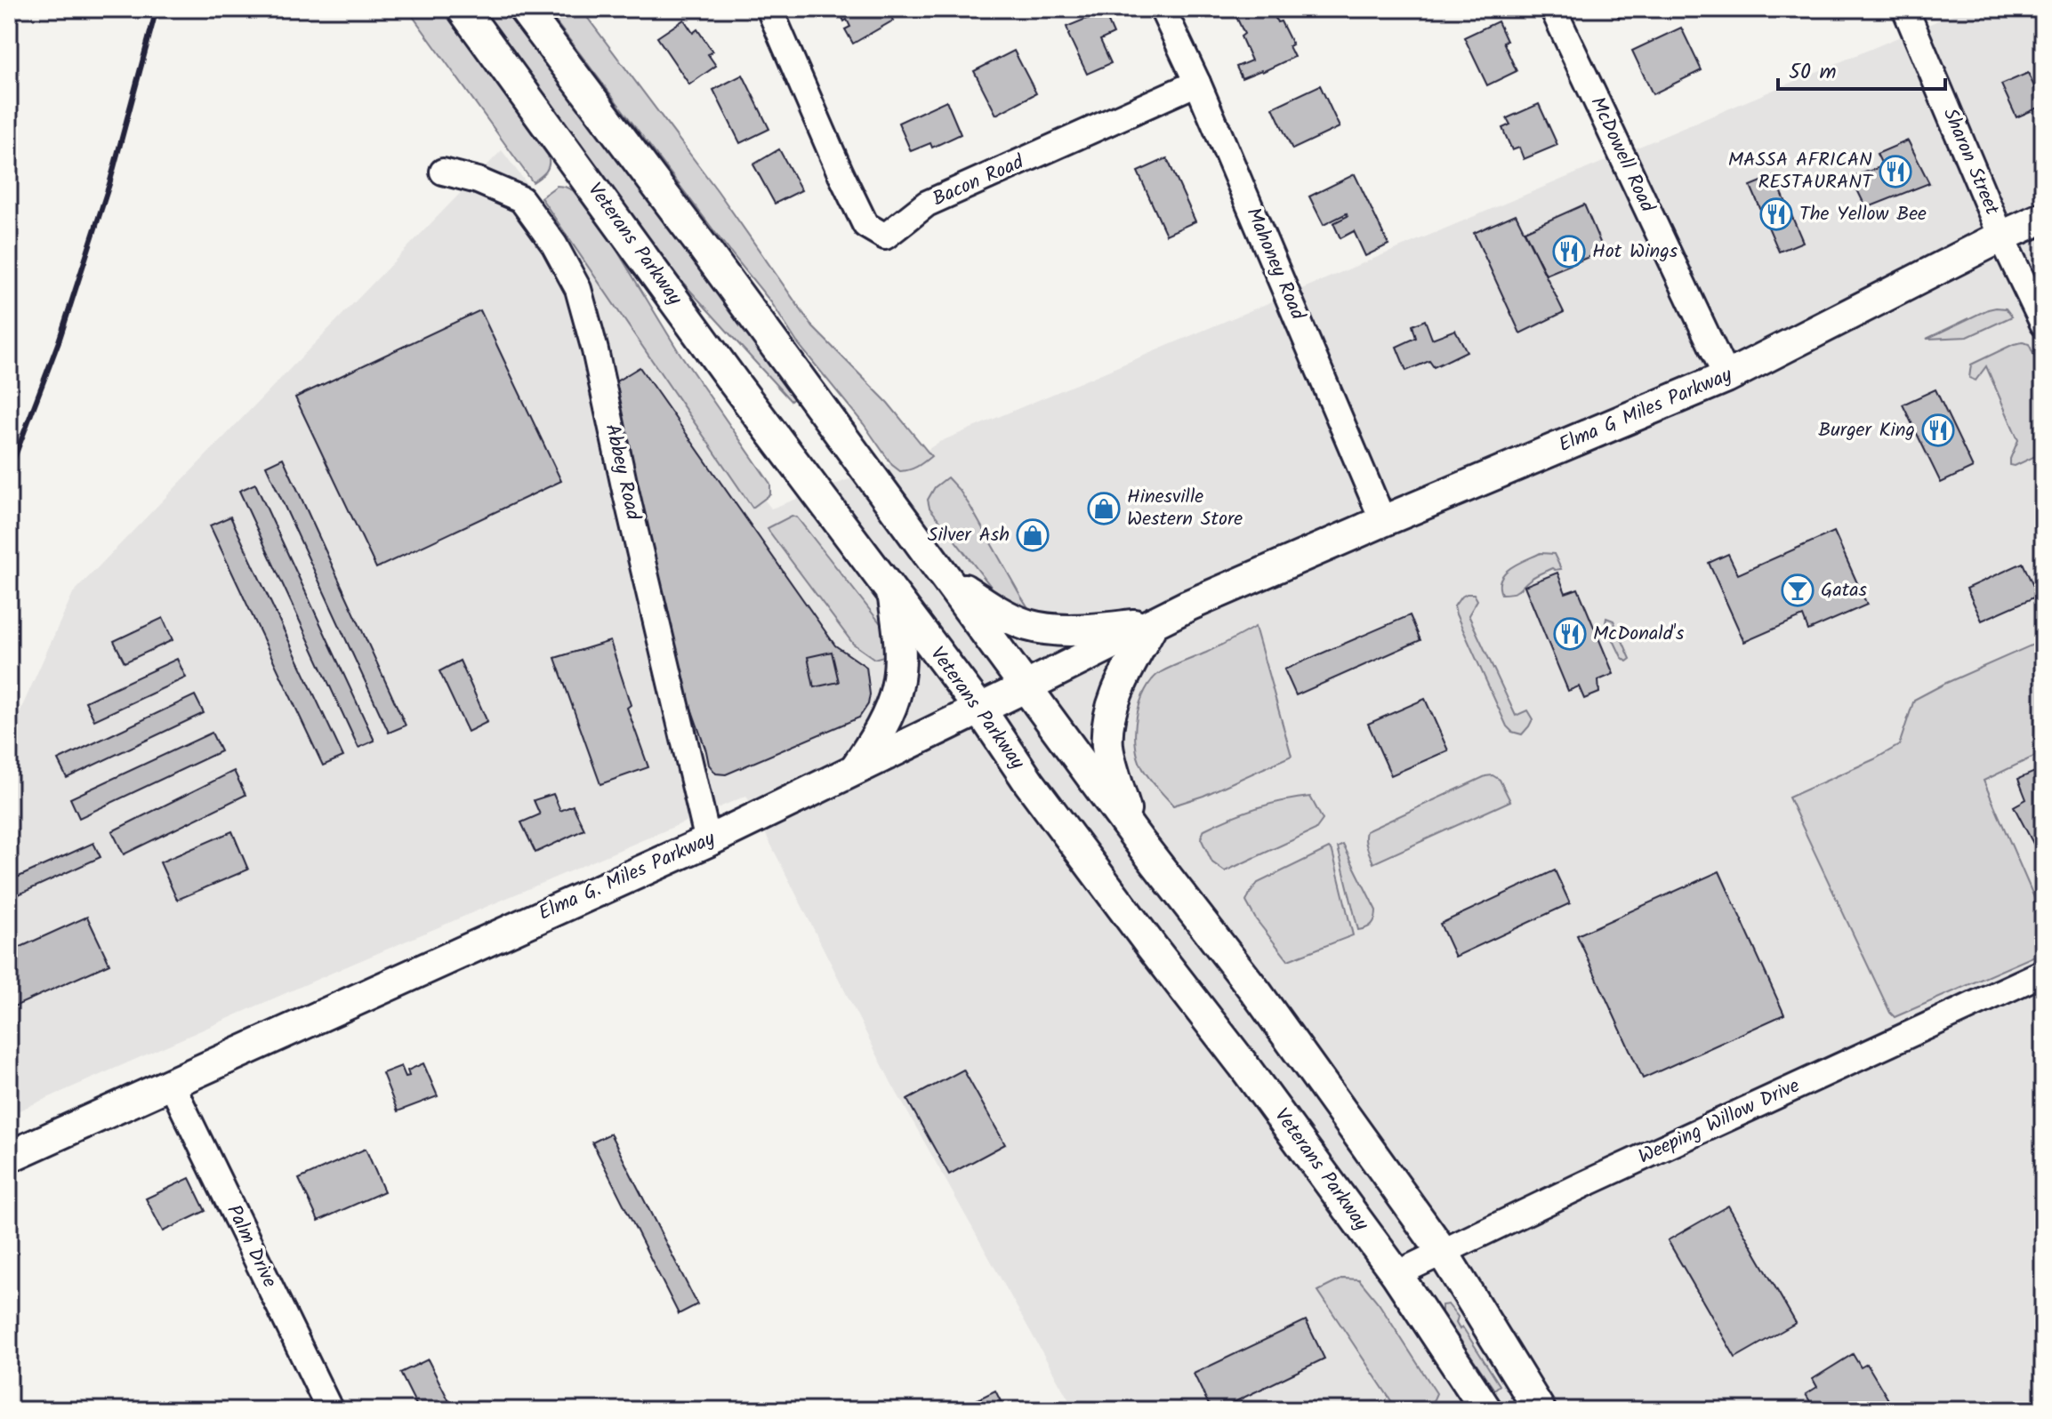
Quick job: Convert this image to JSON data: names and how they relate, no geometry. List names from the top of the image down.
{
  "streets": {
    "main road": ["Veterans Parkway", "Elma G Miles Parkway", "Elma G. Miles Parkway"],
    "street": [
      "McDowell Road",
      "Sharon Street",
      "Bacon Road",
      "Mahoney Road",
      "Abbey Road",
      "Weeping Willow Drive",
      "Palm Drive"
    ]
  },
  "crossings": [
    ["McDowell Road", "Elma G Miles Parkway"],
    ["Sharon Street", "Elma G Miles Parkway"],
    ["Bacon Road", "Mahoney Road"],
    ["Veterans Parkway", "Elma G. Miles Parkway"],
    ["Veterans Parkway", "Weeping Willow Drive"],
    ["Mahoney Road", "Elma G Miles Parkway"],
    ["Elma G Miles Parkway", "Elma G. Miles Parkway"],
    ["Abbey Road", "Elma G. Miles Parkway"],
    ["Elma G. Miles Parkway", "Palm Drive"]
  ],
  "places": {
    "restaurant": [
      "MASSA AFRICAN RESTAURANT",
      "The Yellow Bee",
      "Hot Wings",
      "Burger King",
      "McDonald's"
    ],
    "shop": ["Hinesville Western Store", "Silver Ash"],
    "bar": ["Gatas"]
  },
  "scale_bar": "50 m"
}
